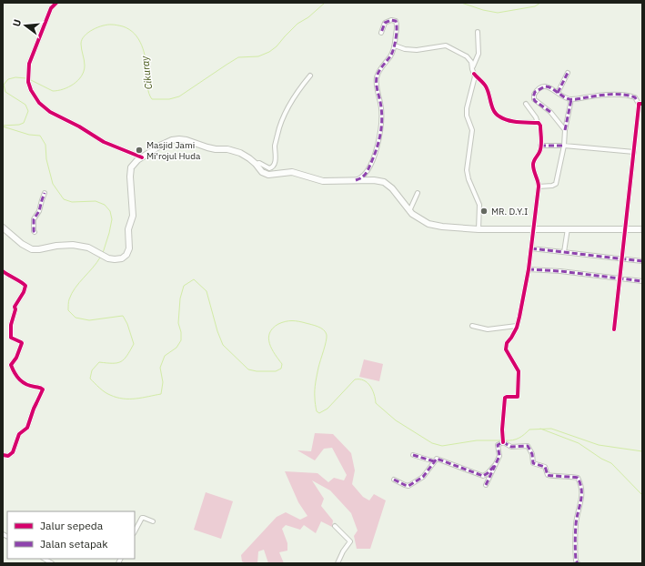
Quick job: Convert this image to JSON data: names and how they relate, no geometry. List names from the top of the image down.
{
  "water": ["Cikuray"],
  "places": ["Masjid Jami Mi'rojul Huda", "MR. D.Y.I"],
  "legend": ["Jalur sepeda", "Jalan setapak"],
  "north": "left"
}
